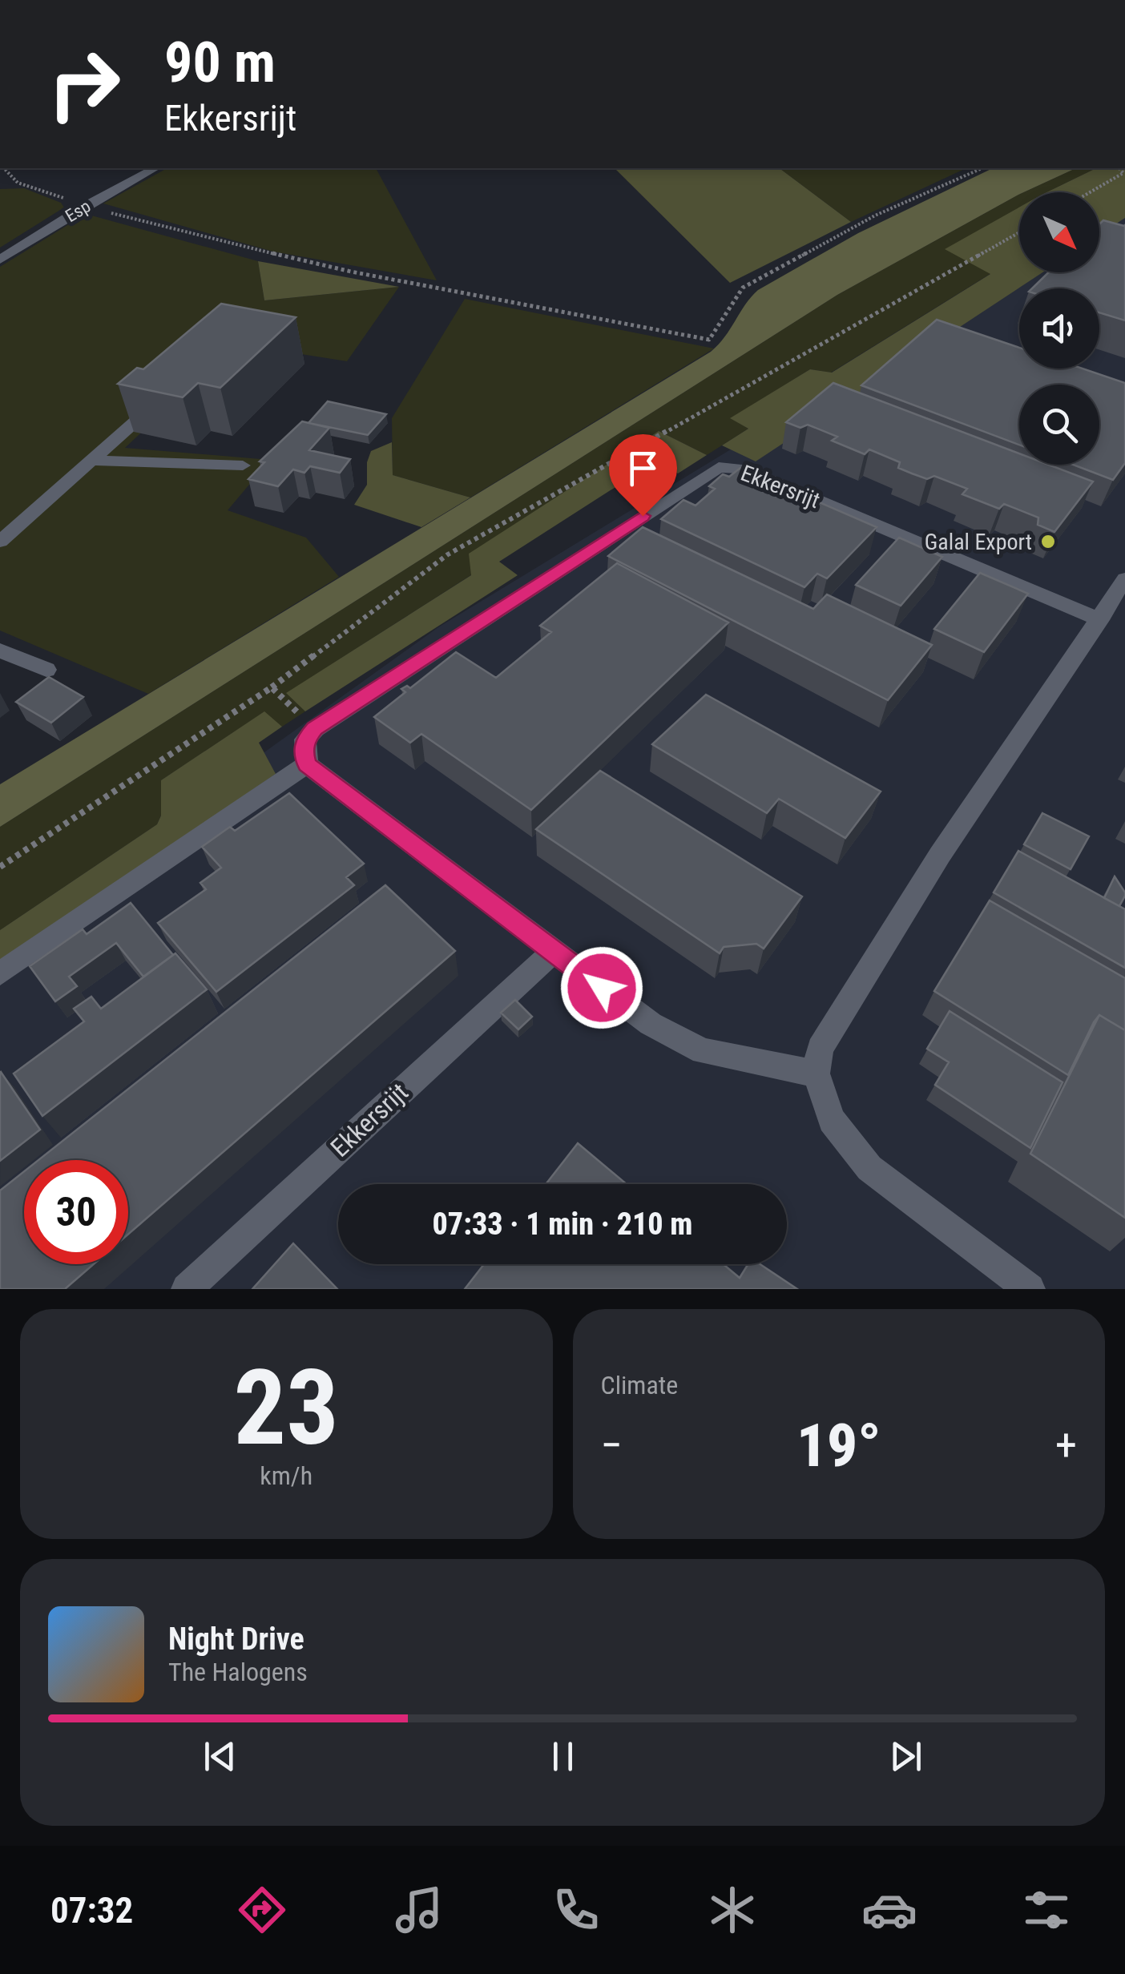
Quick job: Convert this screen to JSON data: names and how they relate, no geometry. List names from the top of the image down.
{
  "streets": {
    "street": ["Esp", "Ekkersrijt"]
  },
  "places": ["Galal Export"],
  "north": "bottom right",
  "page": {
    "turn": ["90 m", "Ekkersrijt"],
    "limit": "30",
    "trip": "07:33 · 1 min · 210 m",
    "tile": [
      ["23", "km/h"],
      "Climate"
    ],
    "heat": ["−", "19°", "+"],
    "song": ["Night Drive", "The Halogens"],
    "tabs": "07:32"
  }
}
